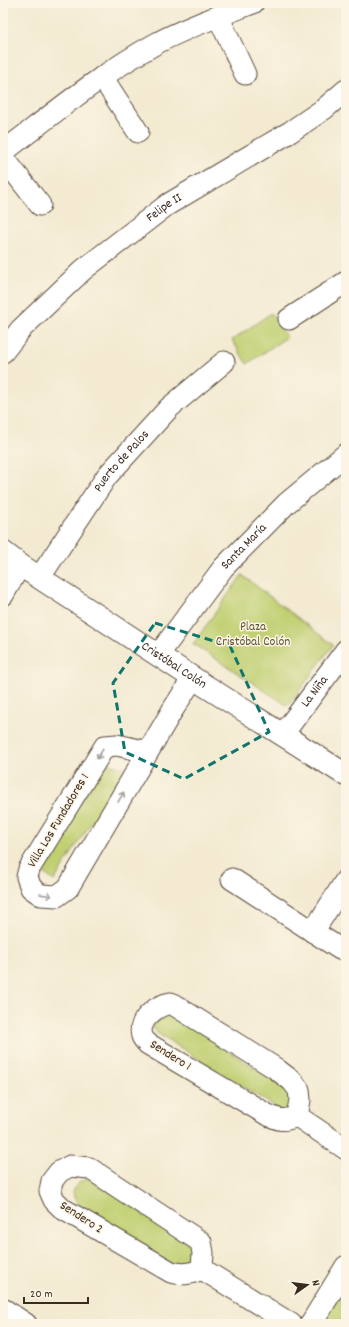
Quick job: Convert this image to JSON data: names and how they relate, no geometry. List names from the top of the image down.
{
  "streets": {
    "street": [
      "Felipe II",
      "Puerto de Palos",
      "Santa María",
      "Cristóbal Colón",
      "La Niña",
      "Villa Los Fundadores 1",
      "Sendero 1",
      "Sendero 2"
    ]
  },
  "crossings": [
    ["Puerto de Palos", "Cristóbal Colón"],
    ["Santa María", "Cristóbal Colón"],
    ["Cristóbal Colón", "La Niña"],
    ["Cristóbal Colón", "Villa Los Fundadores 1"]
  ],
  "parks": ["Plaza Cristóbal Colón"],
  "scale_bar": "20 m",
  "north": "right"
}
